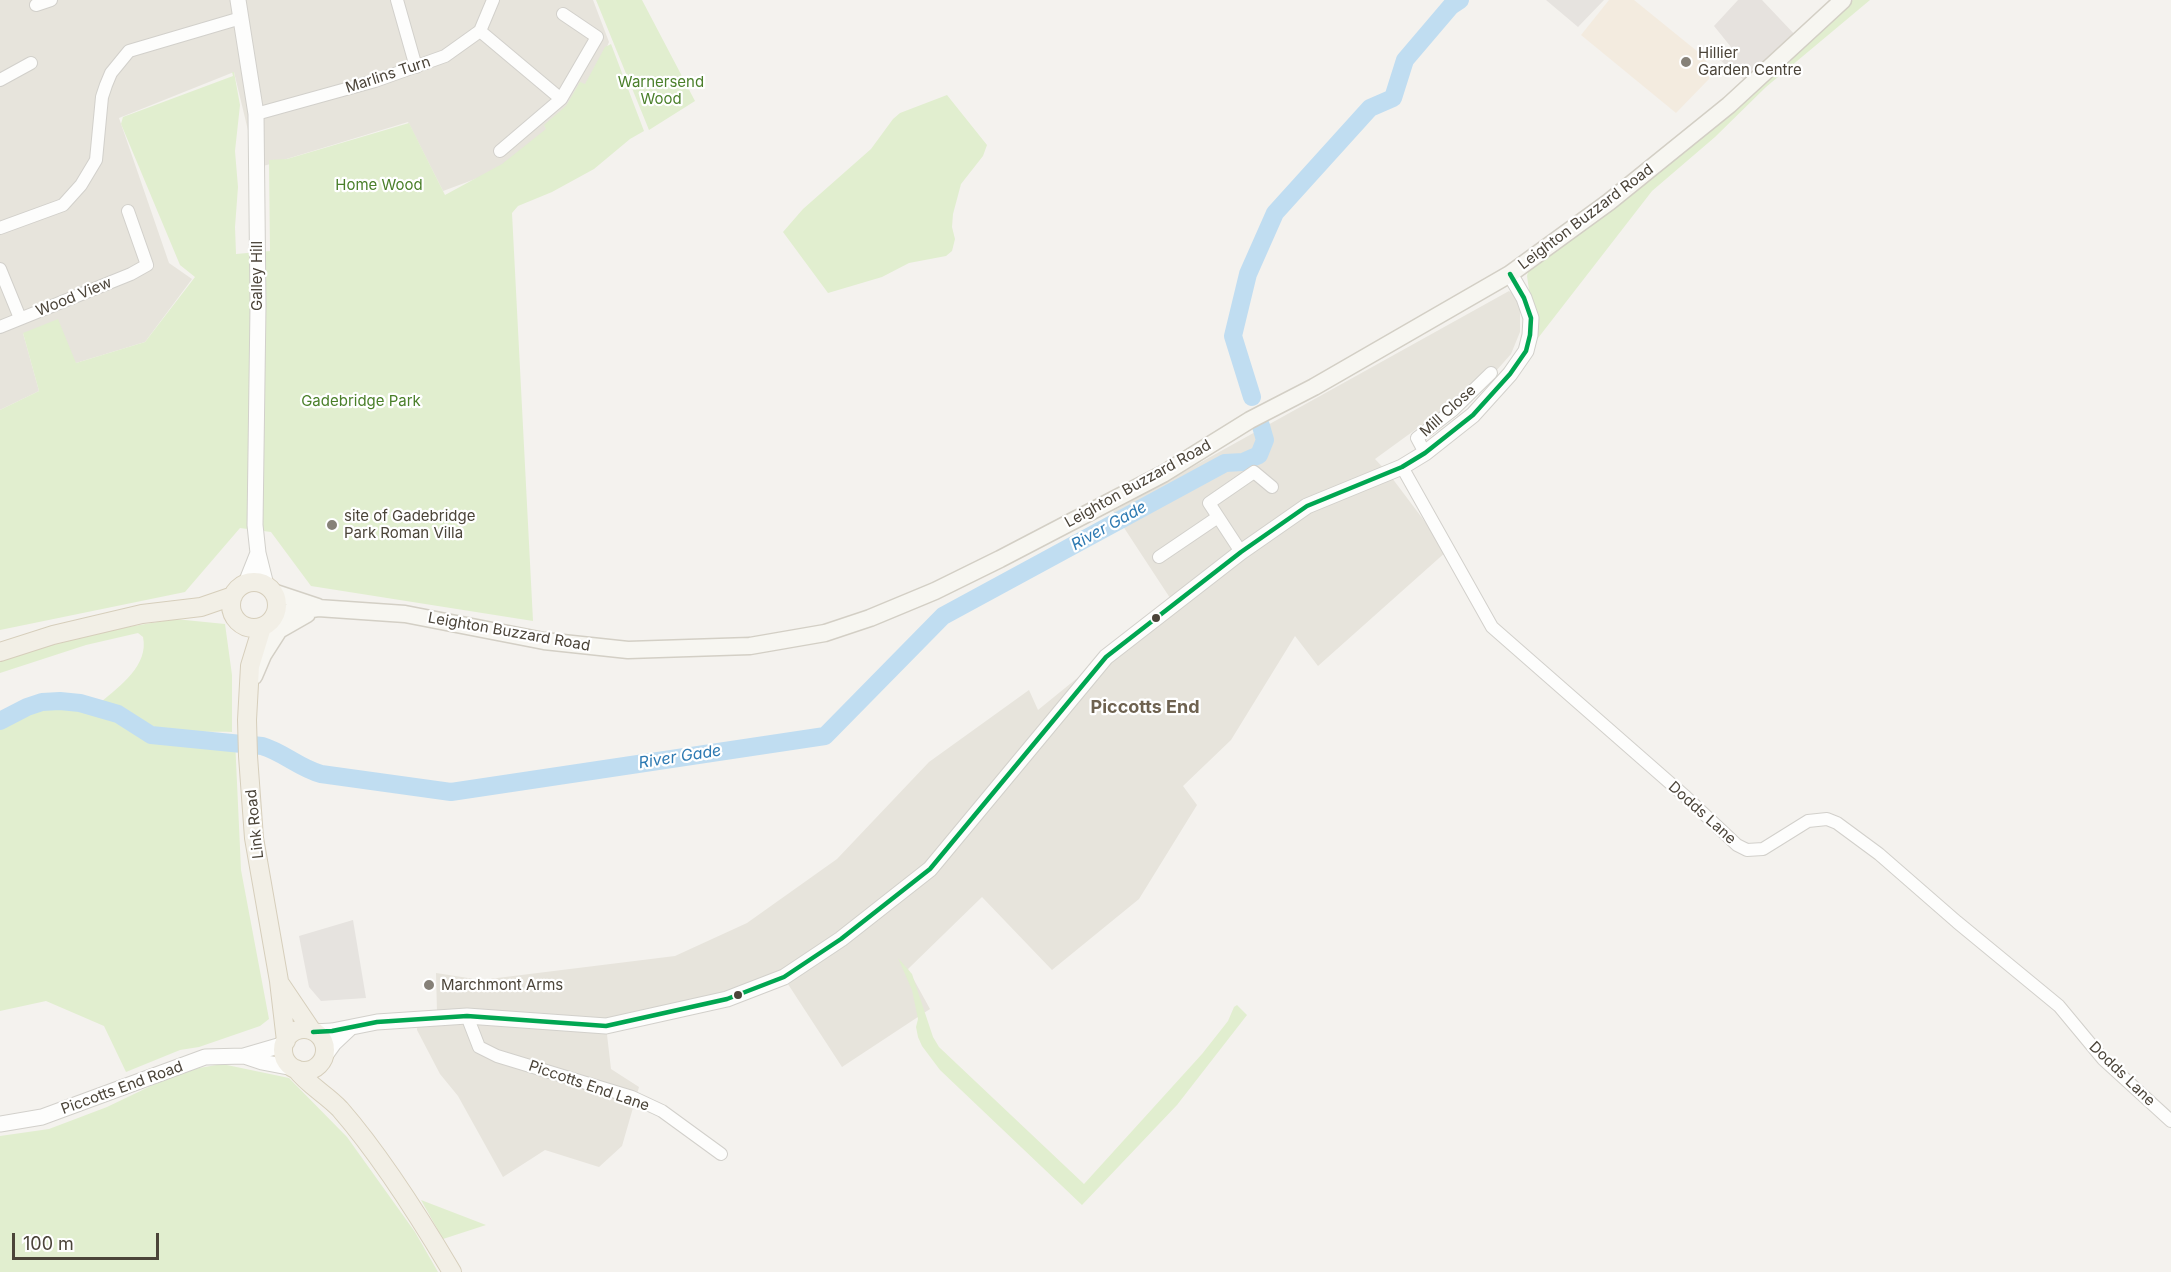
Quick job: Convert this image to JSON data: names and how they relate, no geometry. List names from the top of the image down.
{
  "streets": {
    "main road": ["Leighton Buzzard Road", "Link Road"],
    "street": [
      "Marlins Turn",
      "Galley Hill",
      "Wood View",
      "Mill Close",
      "Dodds Lane",
      "Piccotts End Lane",
      "Piccotts End Road"
    ]
  },
  "crossings": [
    ["Marlins Turn", "Galley Hill"],
    ["Leighton Buzzard Road", "Galley Hill"],
    ["Leighton Buzzard Road", "Link Road"],
    ["Galley Hill", "Link Road"],
    ["Link Road", "Piccotts End Road"]
  ],
  "districts": ["Piccotts End"],
  "water": ["River Gade"],
  "parks": ["Warnersend Wood", "Home Wood", "Gadebridge Park"],
  "places": ["Hillier Garden Centre", "site of Gadebridge Park Roman Villa", "Marchmont Arms"],
  "scale_bar": "100 m"
}
